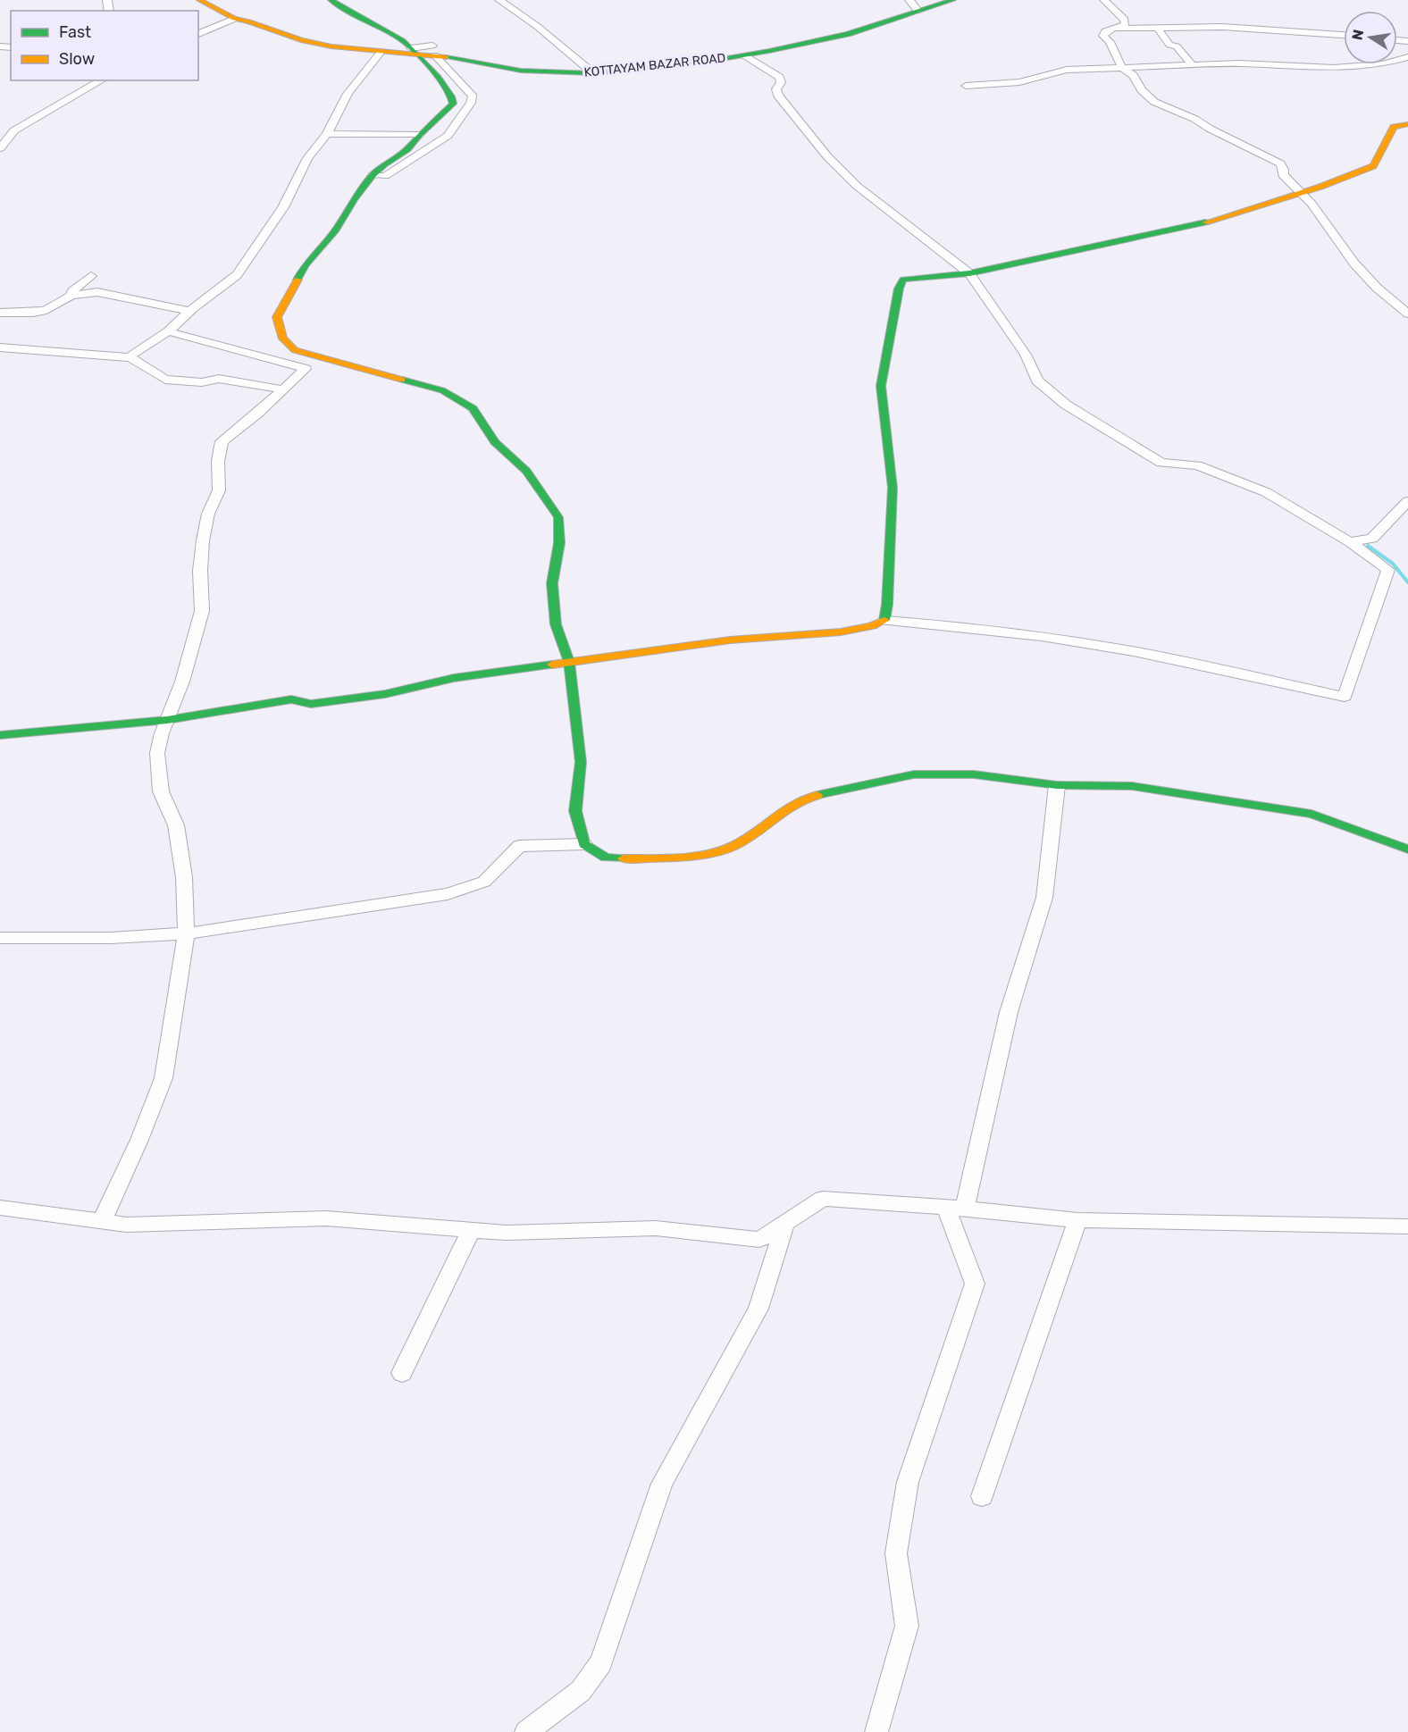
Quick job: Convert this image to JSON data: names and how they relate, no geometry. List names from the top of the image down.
{
  "streets": {
    "street": ["KOTTAYAM BAZAR ROAD"]
  },
  "legend": ["Fast", "Slow"],
  "north": "left"
}
